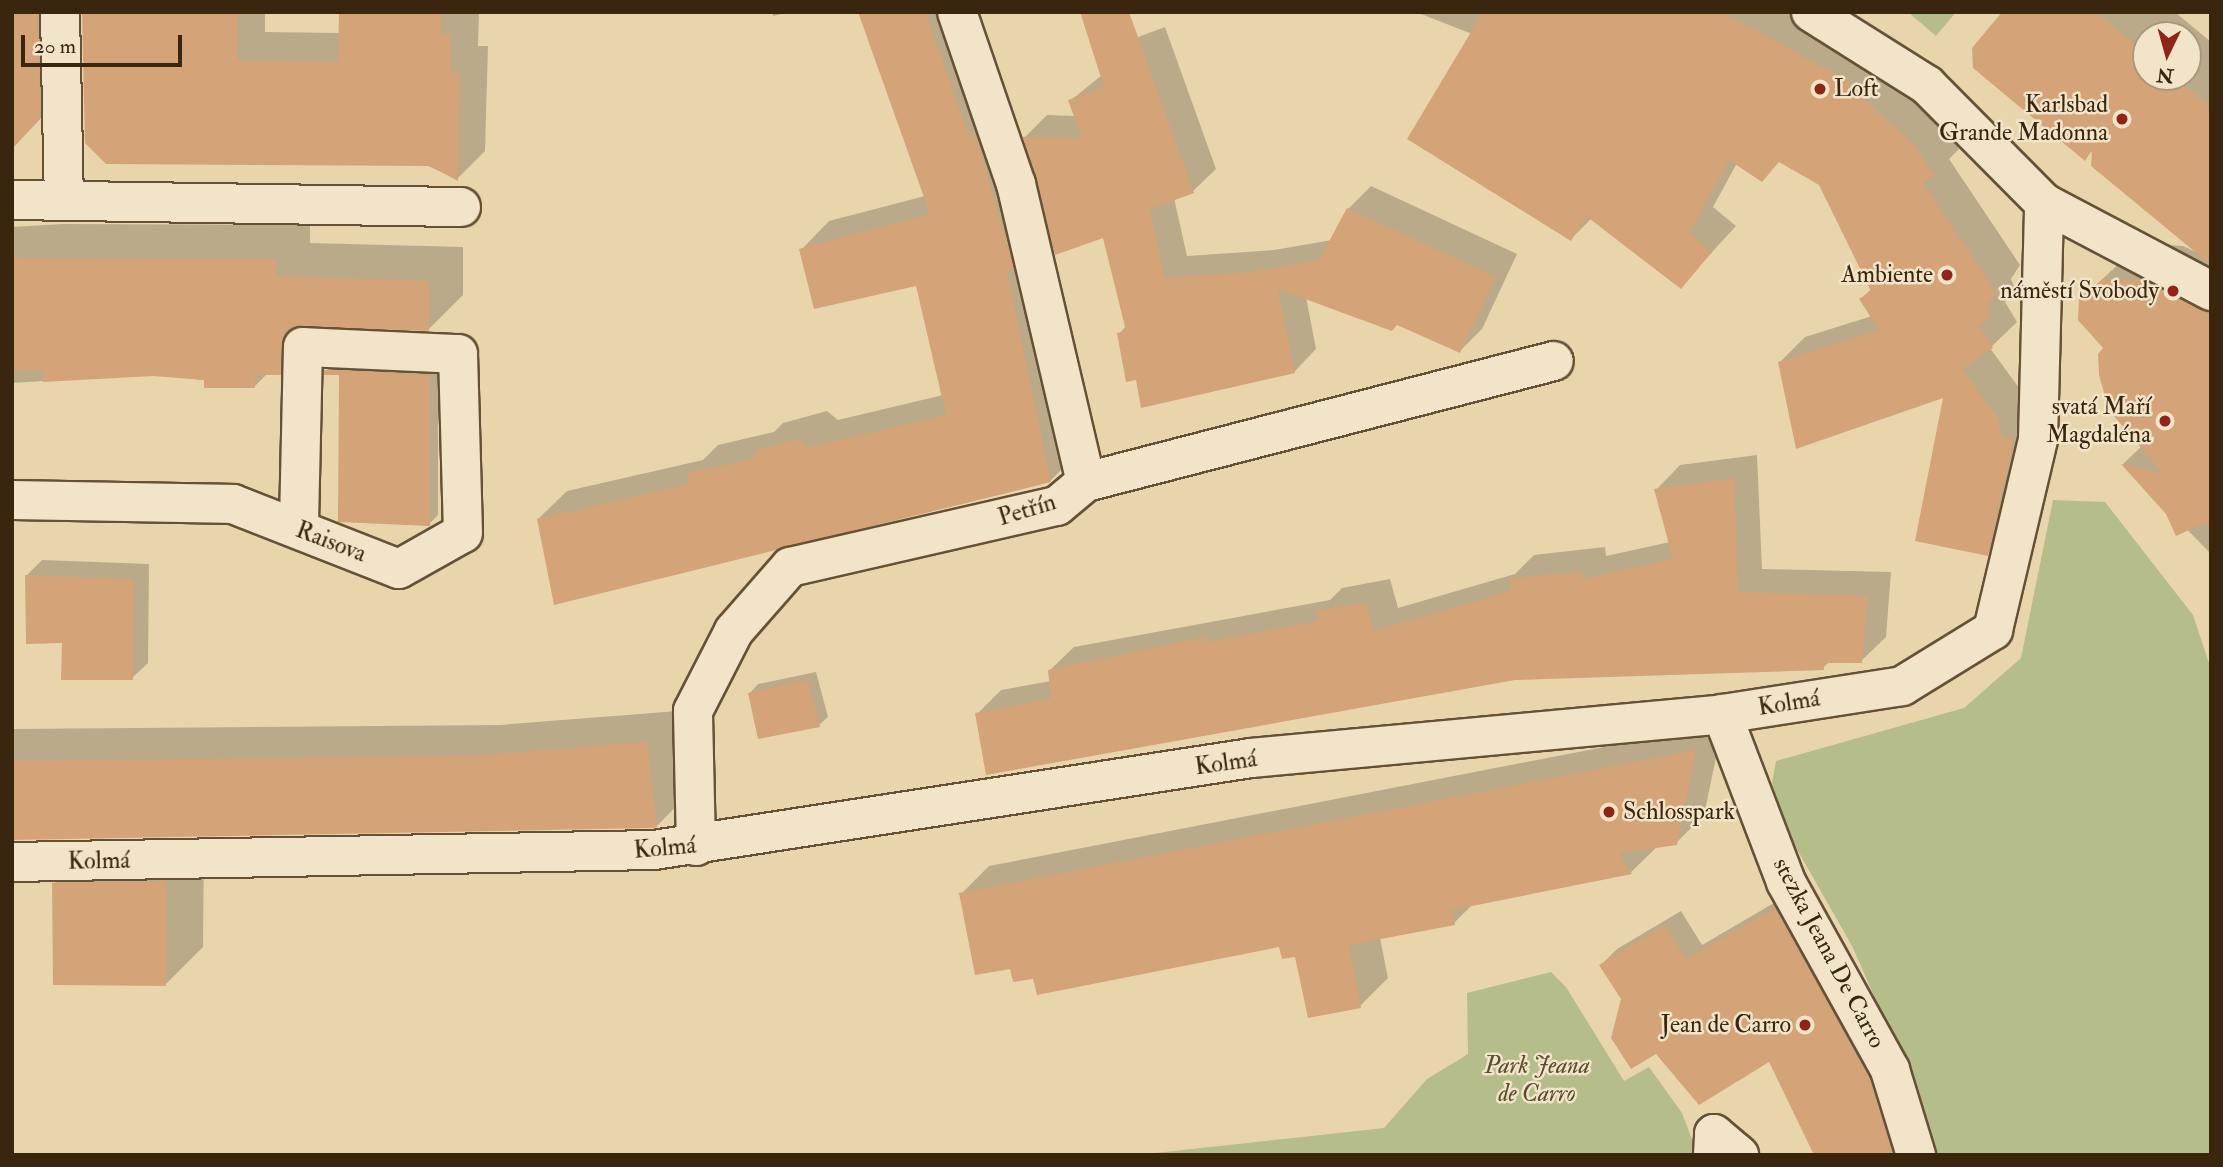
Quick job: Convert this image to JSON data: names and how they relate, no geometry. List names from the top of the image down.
{
  "streets": {
    "street": [
      "Petřín",
      "Raisova",
      "Kolmá",
      "stezka Jeana De Carro"
    ]
  },
  "crossings": [
    ["Petřín", "Kolmá"],
    ["Kolmá", "stezka Jeana De Carro"]
  ],
  "parks": ["Park Jeana de Carro"],
  "places": [
    "Loft",
    "Karlsbad Grande Madonna",
    "Ambiente",
    "náměstí Svobody",
    "svatá Maří Magdaléna",
    "Schlosspark",
    "Jean de Carro"
  ],
  "scale_bar": "20 m",
  "north": "bottom"
}
